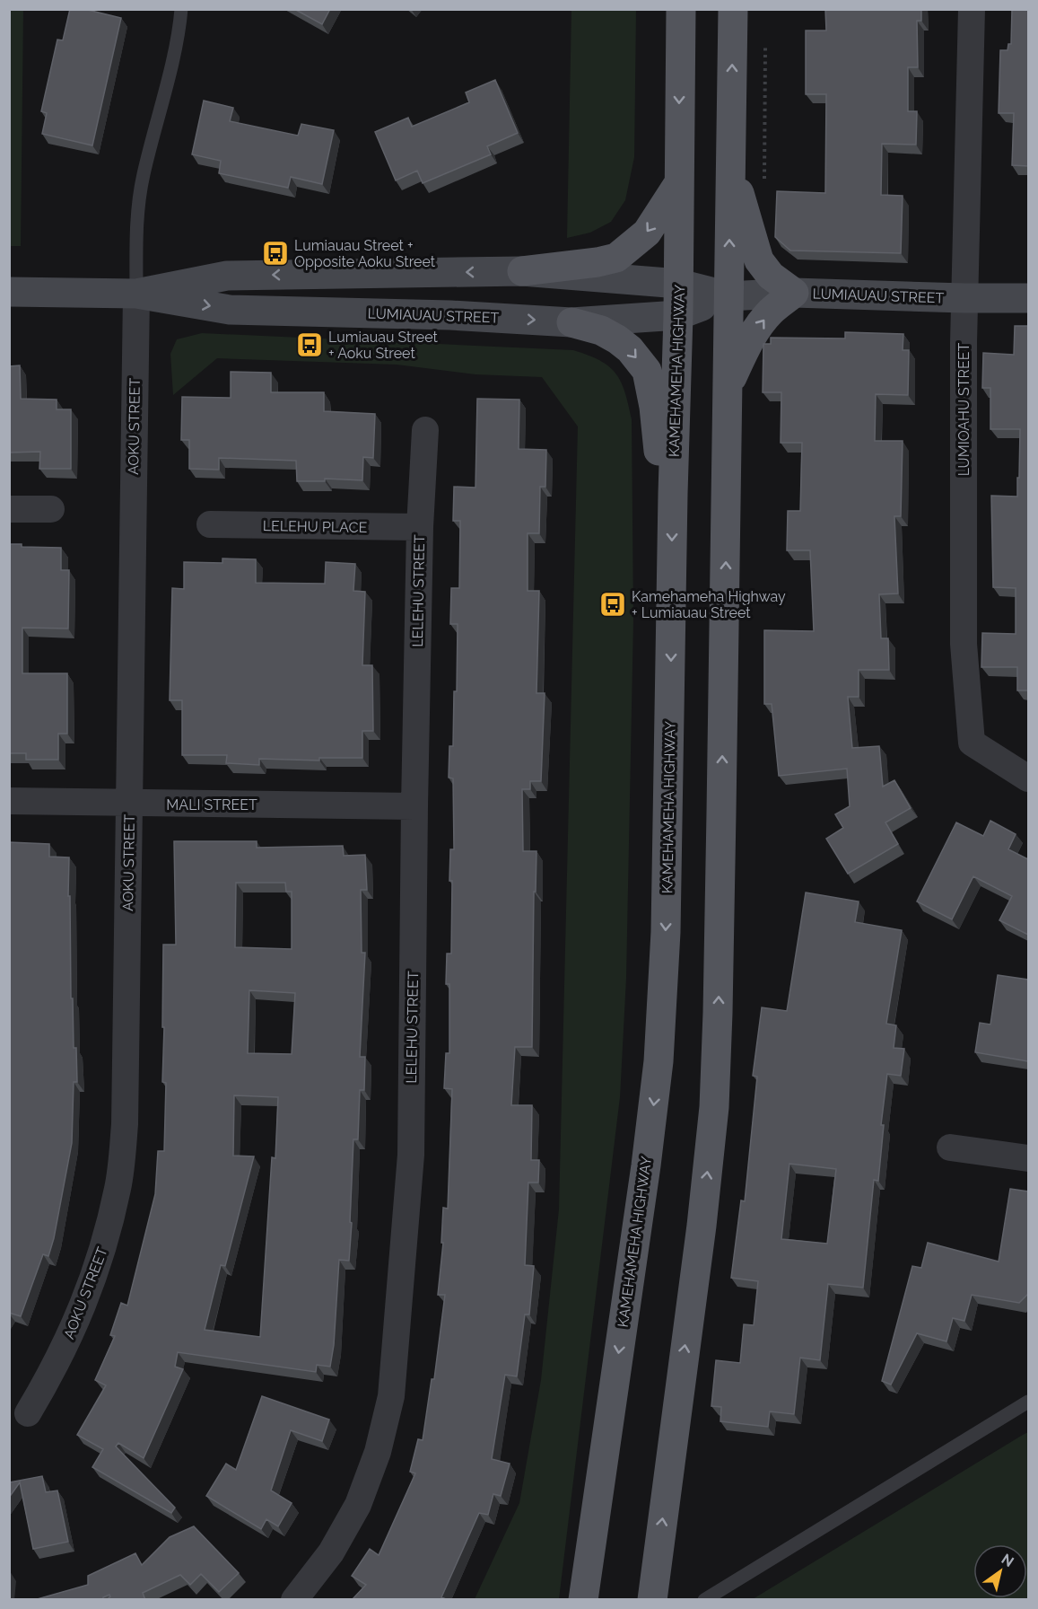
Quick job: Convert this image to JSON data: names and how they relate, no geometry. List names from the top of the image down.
{
  "streets": {
    "main road": ["KAMEHAMEHA HIGHWAY"],
    "street": [
      "LUMIAUAU STREET",
      "LUMIOAHU STREET",
      "AOKU STREET",
      "LELEHU PLACE",
      "LELEHU STREET",
      "MALI STREET"
    ]
  },
  "crossings": [
    ["LUMIAUAU STREET", "KAMEHAMEHA HIGHWAY"],
    ["LUMIAUAU STREET", "LUMIOAHU STREET"],
    ["LUMIAUAU STREET", "AOKU STREET"],
    ["AOKU STREET", "MALI STREET"],
    ["LELEHU PLACE", "LELEHU STREET"],
    ["LELEHU STREET", "MALI STREET"]
  ],
  "places": {
    "bus stop": ["Lumiauau Street + Opposite Aoku Street", "Lumiauau Street + Aoku Street", "Kamehameha Highway + Lumiauau Street"]
  },
  "north": "top right"
}
